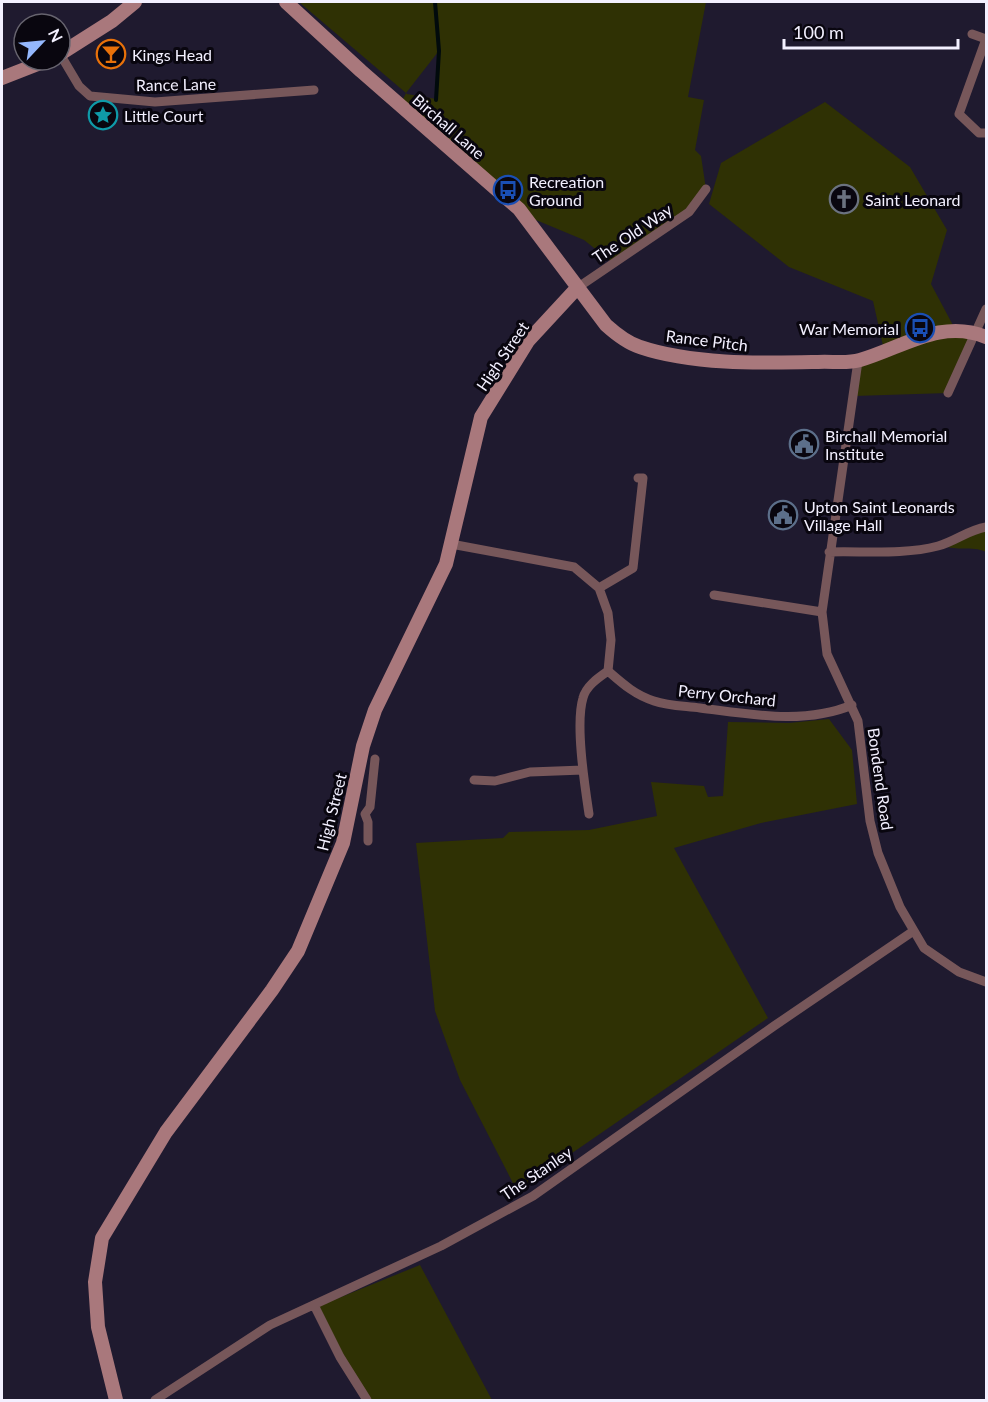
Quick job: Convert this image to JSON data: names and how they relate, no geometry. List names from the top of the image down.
{
  "streets": {
    "street": [
      "Rance Lane",
      "Birchall Lane",
      "The Old Way",
      "Rance Pitch",
      "High Street",
      "Perry Orchard",
      "Bondend Road",
      "The Stanley"
    ]
  },
  "crossings": [
    ["Birchall Lane", "The Old Way"],
    ["Birchall Lane", "Rance Pitch"],
    ["Birchall Lane", "High Street"],
    ["The Old Way", "Rance Pitch"],
    ["The Old Way", "High Street"],
    ["Rance Pitch", "High Street"],
    ["Rance Pitch", "Bondend Road"],
    ["Perry Orchard", "Bondend Road"],
    ["Bondend Road", "The Stanley"]
  ],
  "places": {
    "bar": ["Kings Head"],
    "place": ["Little Court"],
    "bus stop": ["Recreation Ground", "War Memorial"],
    "church": ["Saint Leonard"],
    "public building": ["Birchall Memorial Institute", "Upton Saint Leonards Village Hall"]
  },
  "scale_bar": "100 m",
  "north": "top right"
}
